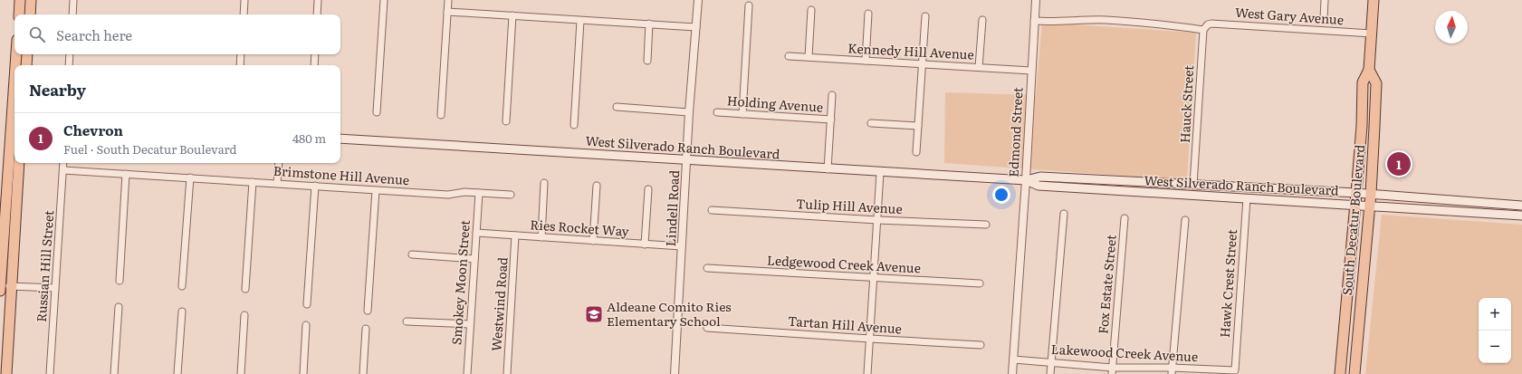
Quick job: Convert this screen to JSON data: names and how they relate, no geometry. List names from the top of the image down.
{
  "streets": {
    "main road": ["West Silverado Ranch Boulevard", "South Decatur Boulevard"],
    "street": [
      "West Gary Avenue",
      "Kennedy Hill Avenue",
      "Holding Avenue",
      "Hauck Street",
      "Edmond Street",
      "Brimstone Hill Avenue",
      "Tulip Hill Avenue",
      "Lindell Road",
      "Ries Rocket Way",
      "Ledgewood Creek Avenue",
      "Russian Hill Street",
      "Smokey Moon Street",
      "Hawk Crest Street",
      "Fox Estate Street",
      "Westwind Road",
      "Tartan Hill Avenue",
      "Lakewood Creek Avenue"
    ]
  },
  "crossings": [
    ["West Gary Avenue", "Hauck Street"],
    ["West Gary Avenue", "Edmond Street"],
    ["West Gary Avenue", "South Decatur Boulevard"],
    ["Kennedy Hill Avenue", "Edmond Street"],
    ["Hauck Street", "West Silverado Ranch Boulevard"],
    ["Edmond Street", "West Silverado Ranch Boulevard"],
    ["Edmond Street", "Lakewood Creek Avenue"],
    ["West Silverado Ranch Boulevard", "Lindell Road"],
    ["West Silverado Ranch Boulevard", "South Decatur Boulevard"],
    ["West Silverado Ranch Boulevard", "Hawk Crest Street"],
    ["Brimstone Hill Avenue", "Russian Hill Street"],
    ["Brimstone Hill Avenue", "Smokey Moon Street"],
    ["Lindell Road", "Ries Rocket Way"],
    ["Ries Rocket Way", "Smokey Moon Street"],
    ["Ries Rocket Way", "Westwind Road"],
    ["Hawk Crest Street", "Lakewood Creek Avenue"],
    ["Fox Estate Street", "Lakewood Creek Avenue"]
  ],
  "places": {
    "school or university": ["Aldeane Comito Ries Elementary School"]
  },
  "north": "top",
  "page": {
    "search": "Search here",
    "heading": "Nearby",
    "list": [
      {
        "mark": "1",
        "name": "Chevron",
        "note": "Fuel · South Decatur Boulevard",
        "value": "480 m"
      }
    ],
    "pins": "1",
    "map_buttons": ["+", "−"]
  }
}
